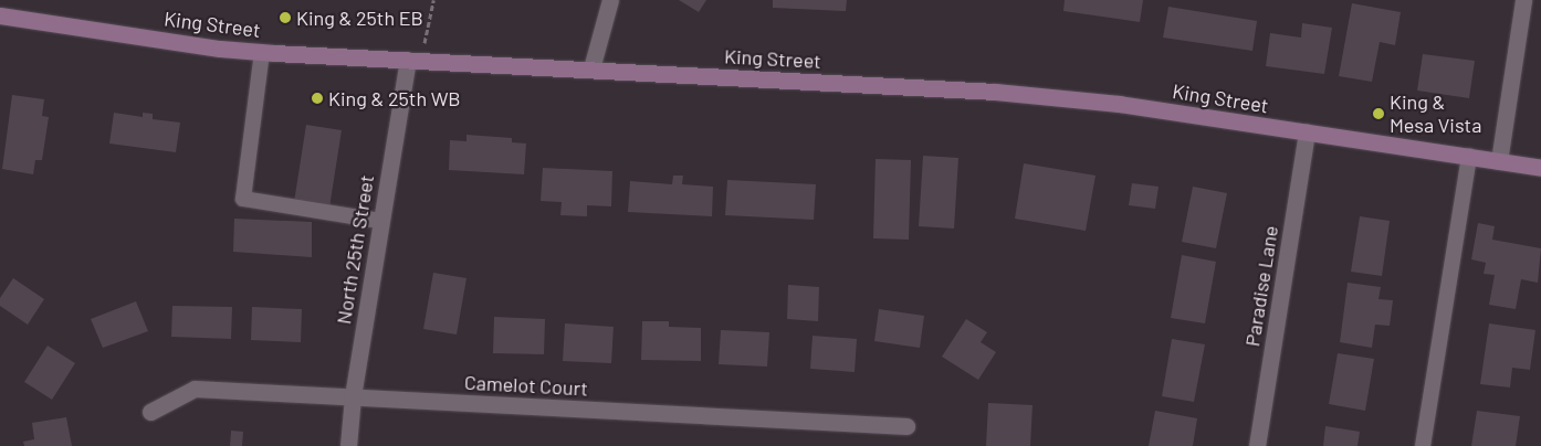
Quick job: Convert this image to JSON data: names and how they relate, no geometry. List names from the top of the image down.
{
  "streets": {
    "street": [
      "King Street",
      "North 25th Street",
      "Paradise Lane",
      "Camelot Court"
    ]
  },
  "crossings": [
    ["King Street", "North 25th Street"],
    ["King Street", "Paradise Lane"],
    ["North 25th Street", "Camelot Court"]
  ],
  "places": ["King & 25th EB", "King & 25th WB", "King & Mesa Vista"]
}
